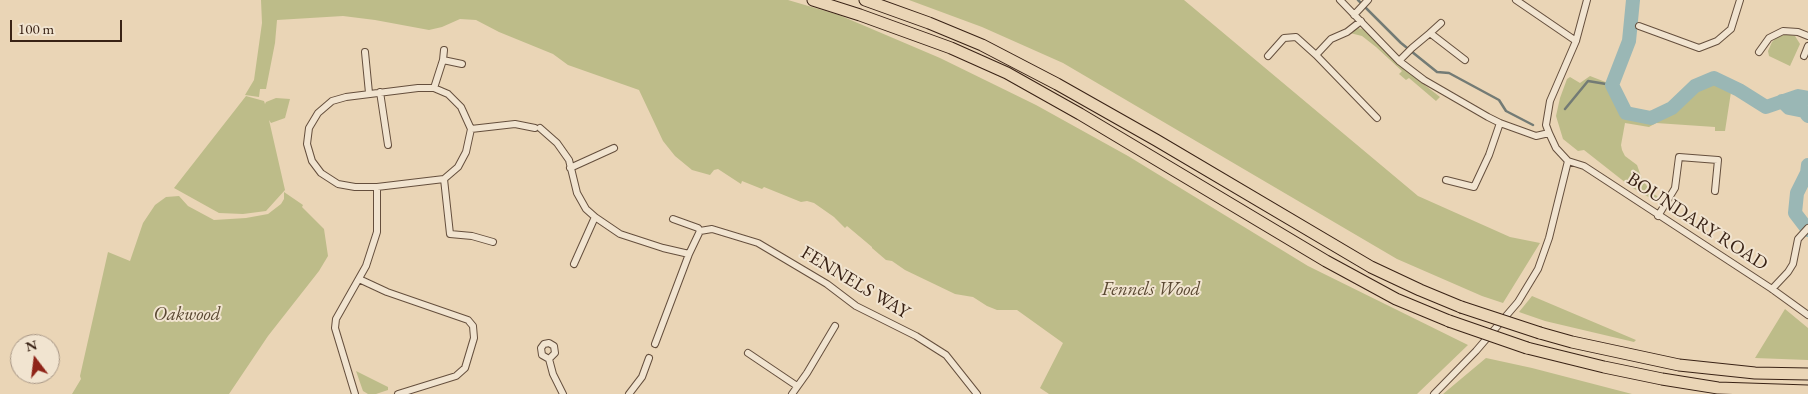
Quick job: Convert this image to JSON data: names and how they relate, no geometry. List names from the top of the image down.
{
  "streets": {
    "street": ["BOUNDARY ROAD", "FENNELS WAY"]
  },
  "parks": ["Fennels Wood", "Oakwood"],
  "scale_bar": "100 m",
  "north": "top"
}
